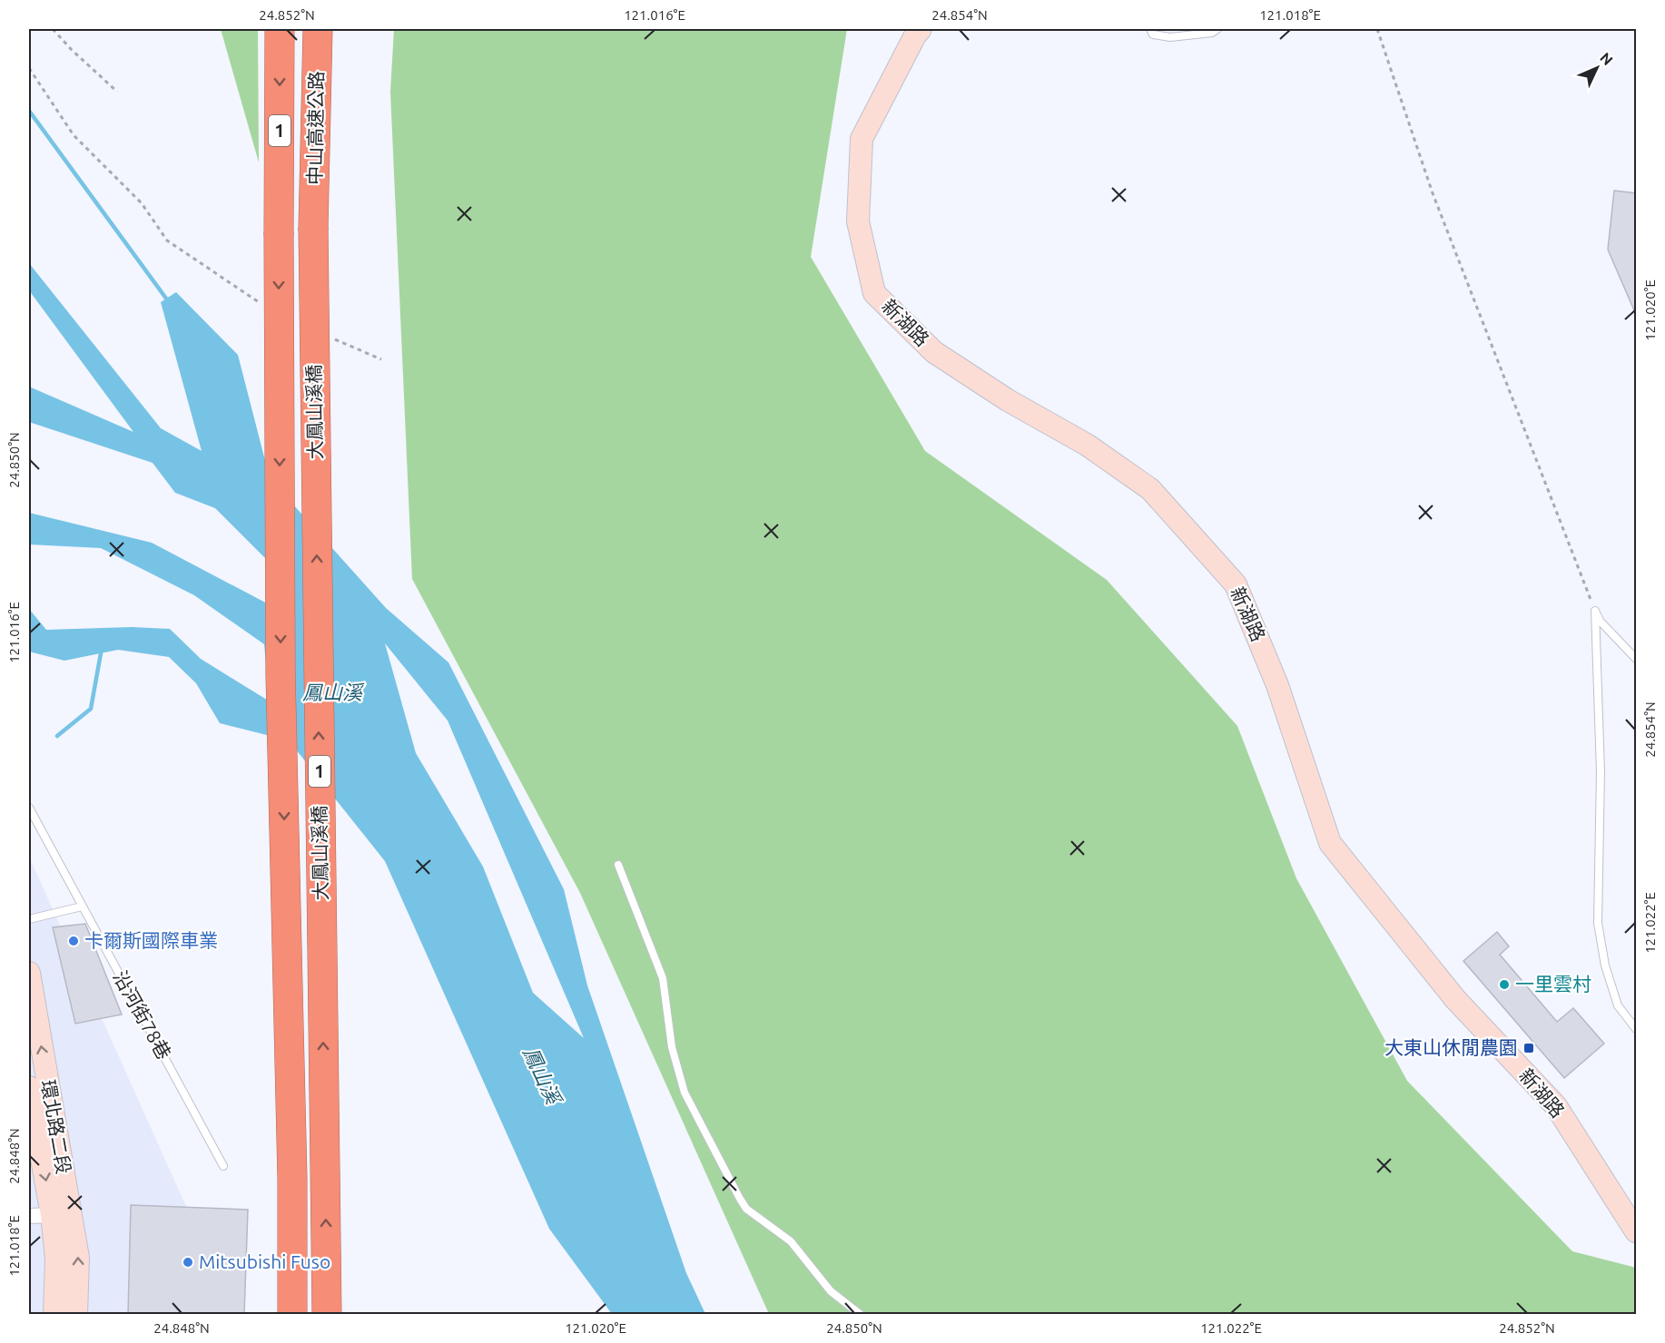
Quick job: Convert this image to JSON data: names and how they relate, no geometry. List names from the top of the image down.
{
  "streets": {
    "highway": ["中山高速公路", "1", "大鳳山溪橋"],
    "main road": ["新湖路", "環北路二段"],
    "lane": ["沿河街78巷"]
  },
  "crossings": [
    ["中山高速公路", "大鳳山溪橋"]
  ],
  "water": ["鳳山溪"],
  "places": {
    "other": ["卡爾斯國際車業", "一里雲村", "Mitsubishi Fuso"],
    "transit": ["大東山休閒農園"]
  },
  "north": "top right",
  "coordinates": [
    "24.852°N",
    "121.016°E",
    "24.854°N",
    "121.018°E",
    "121.020°E",
    "24.850°N",
    "121.022°E",
    "24.848°N"
  ]
}
